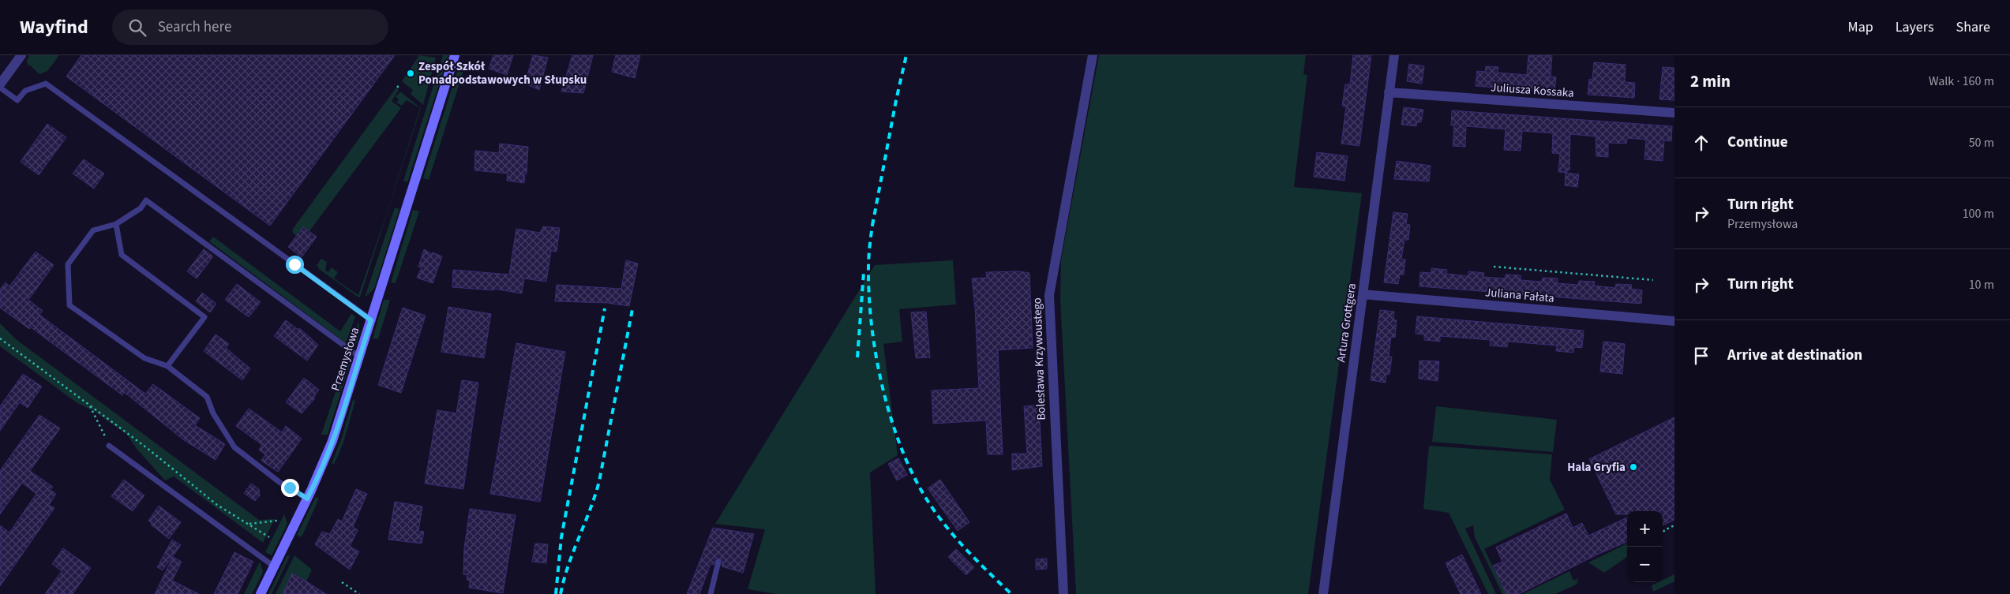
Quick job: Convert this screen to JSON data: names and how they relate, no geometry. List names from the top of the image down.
{
  "streets": {
    "street": [
      "Juliusza Kossaka",
      "Juliana Fałata",
      "Artura Grottgera",
      "Przemysłowa",
      "Bolesława Krzywoustego"
    ]
  },
  "crossings": [
    ["Juliusza Kossaka", "Artura Grottgera"],
    ["Juliana Fałata", "Artura Grottgera"]
  ],
  "places": ["Zespół Szkół Ponadpodstawowych w Słupsku", "Hala Gryfia"],
  "page": {
    "header": "Wayfind",
    "search": "Search here",
    "nav": ["Map", "Layers", "Share"],
    "heading": ["2 min", "Walk · 160 m"],
    "list": [
      ["Continue", "50 m"],
      ["Turn right", "Przemysłowa", "100 m"],
      ["Turn right", "10 m"],
      "Arrive at destination"
    ],
    "map_buttons": ["+", "−"]
  }
}
